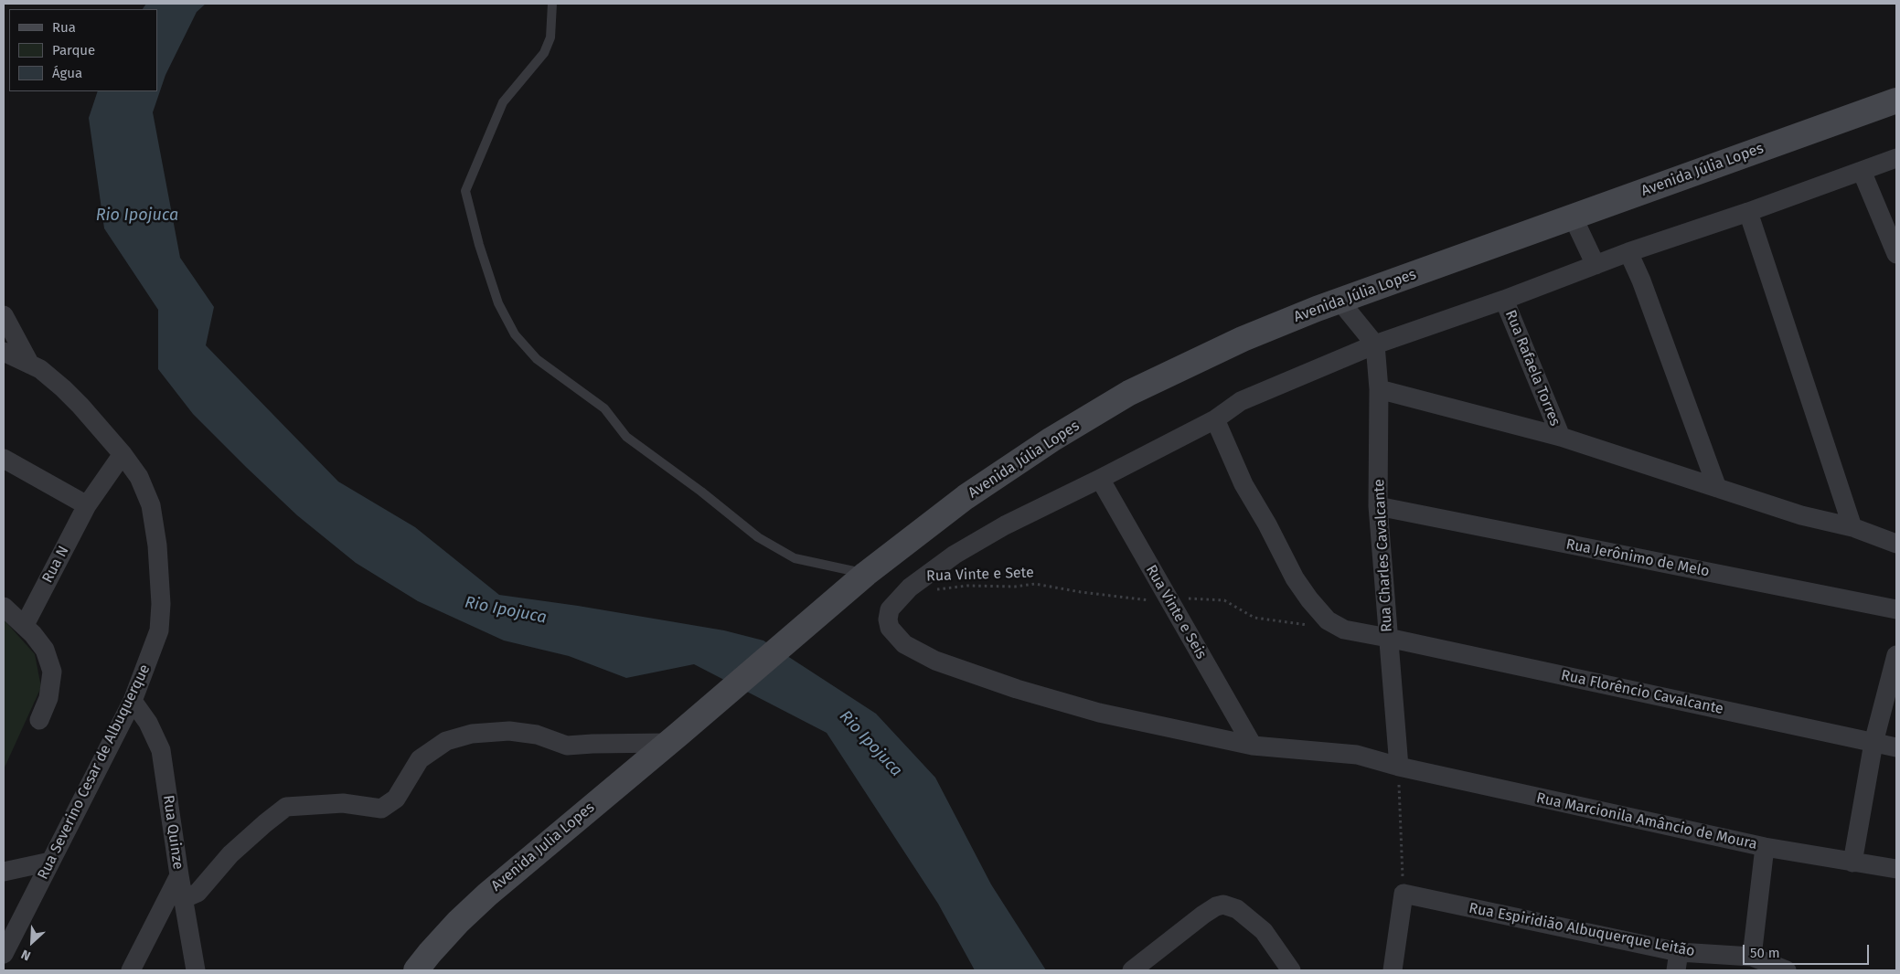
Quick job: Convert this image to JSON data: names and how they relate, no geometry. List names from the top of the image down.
{
  "streets": {
    "main road": ["Avenida Júlia Lopes", "Avenida Julia Lopes"],
    "street": [
      "Rua Rafaela Torres",
      "Rua Charles Cavalcante",
      "Rua Jerônimo de Melo",
      "Rua N",
      "Rua Vinte e Seis",
      "Rua Florêncio Cavalcante",
      "Rua Severino Cesar de Albuquerque",
      "Rua Marcionila Amâncio de Moura",
      "Rua Quinze",
      "Rua Espiridião Albuquerque Leitão"
    ],
    "path": ["Rua Vinte e Sete"]
  },
  "crossings": [
    ["Avenida Júlia Lopes", "Avenida Julia Lopes"],
    ["Rua Rafaela Torres", "Rua Marcionila Amâncio de Moura"],
    ["Rua Charles Cavalcante", "Rua Jerônimo de Melo"],
    ["Rua Charles Cavalcante", "Rua Florêncio Cavalcante"],
    ["Rua Charles Cavalcante", "Rua Marcionila Amâncio de Moura"],
    ["Rua N", "Rua Severino Cesar de Albuquerque"],
    ["Rua Vinte e Sete", "Rua Vinte e Seis"],
    ["Rua Vinte e Sete", "Rua Marcionila Amâncio de Moura"],
    ["Rua Vinte e Seis", "Rua Marcionila Amâncio de Moura"],
    ["Rua Florêncio Cavalcante", "Rua Marcionila Amâncio de Moura"],
    ["Rua Severino Cesar de Albuquerque", "Rua Quinze"]
  ],
  "water": ["Rio Ipojuca"],
  "legend": ["Rua", "Parque", "Água"],
  "scale_bar": "50 m",
  "north": "bottom left"
}
